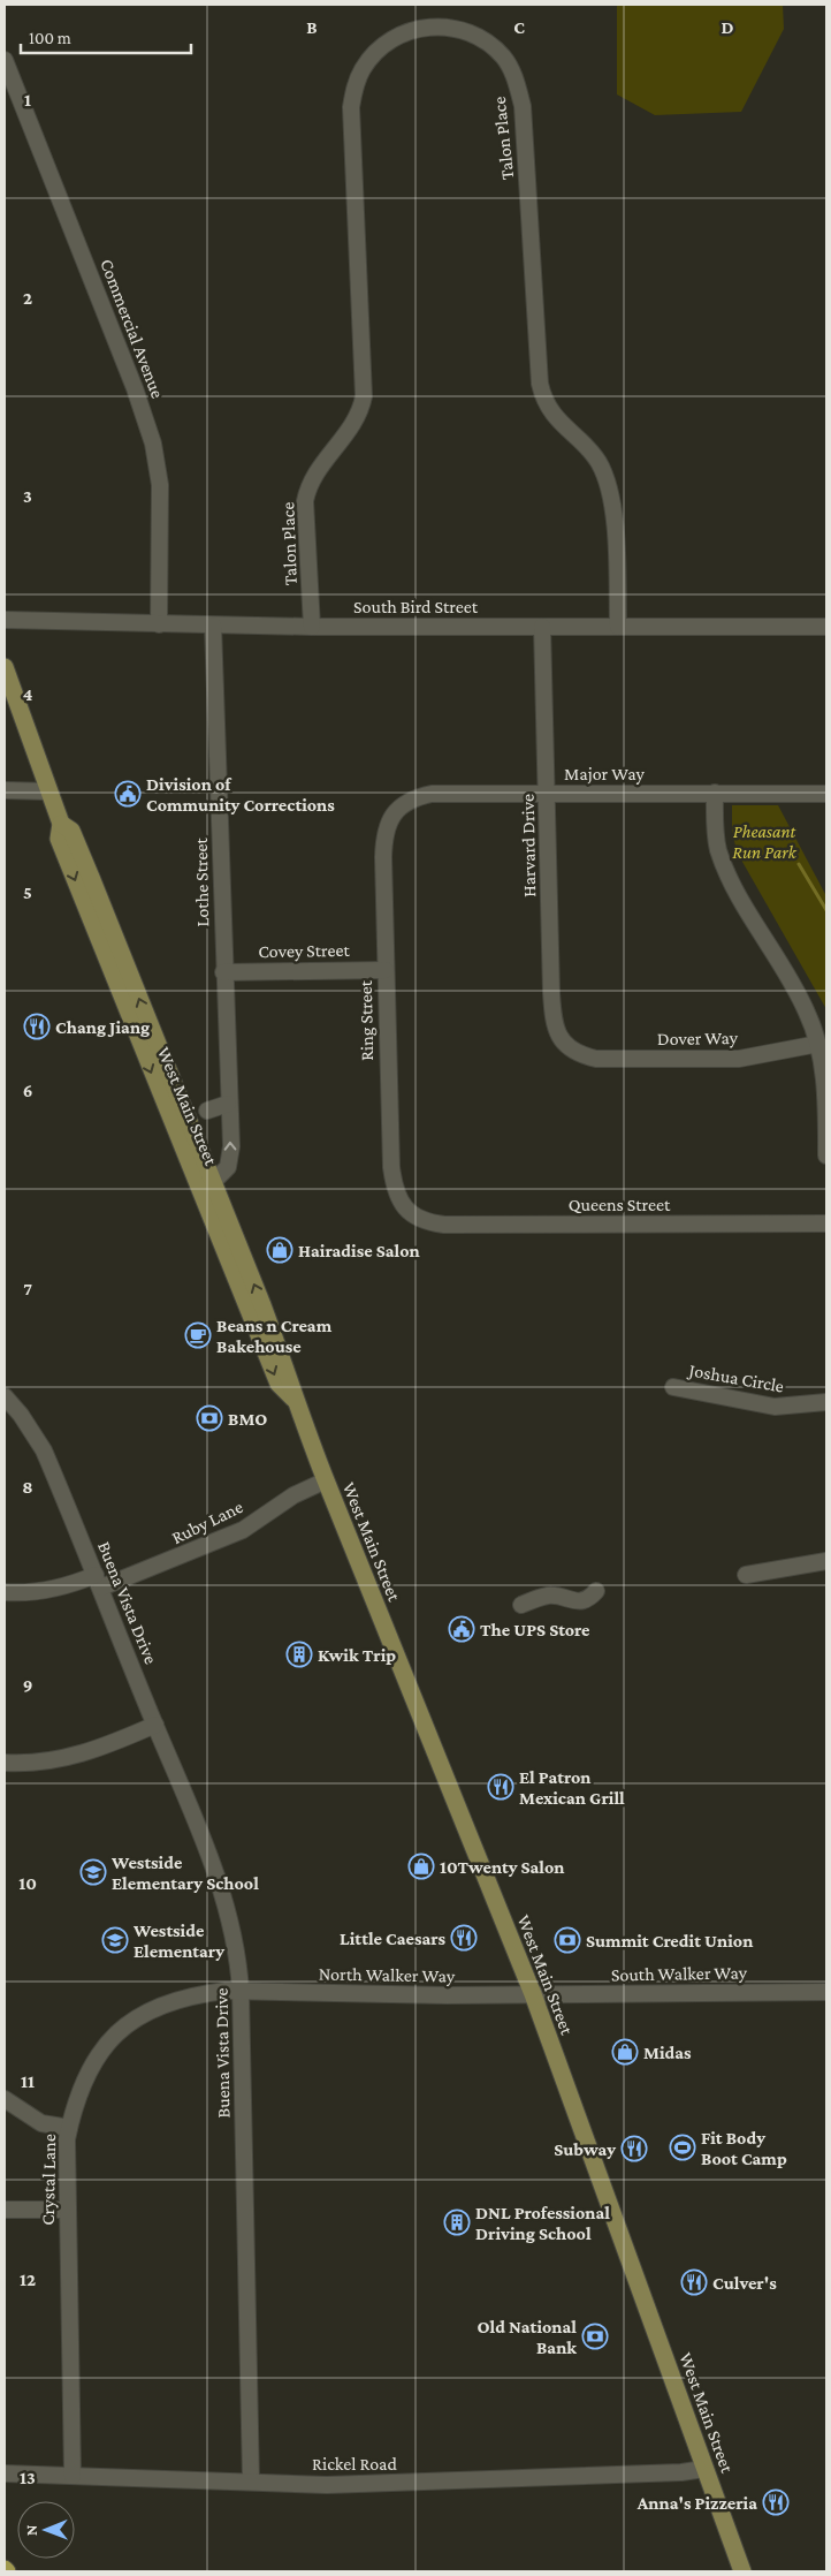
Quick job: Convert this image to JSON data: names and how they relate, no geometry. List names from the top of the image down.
{
  "streets": {
    "main road": ["West Main Street"],
    "street": [
      "Talon Place",
      "Commercial Avenue",
      "South Bird Street",
      "Major Way",
      "Harvard Drive",
      "Lothe Street",
      "Covey Street",
      "Ring Street",
      "Dover Way",
      "Queens Street",
      "Joshua Circle",
      "Ruby Lane",
      "Buena Vista Drive",
      "South Walker Way",
      "North Walker Way",
      "Crystal Lane",
      "Rickel Road"
    ]
  },
  "crossings": [
    ["Talon Place", "South Bird Street"],
    ["Commercial Avenue", "South Bird Street"],
    ["South Bird Street", "Harvard Drive"],
    ["South Bird Street", "Lothe Street"],
    ["Major Way", "Harvard Drive"],
    ["Major Way", "Ring Street"],
    ["Harvard Drive", "Dover Way"],
    ["Lothe Street", "Covey Street"],
    ["Lothe Street", "West Main Street"],
    ["Covey Street", "Ring Street"],
    ["Ring Street", "Queens Street"],
    ["West Main Street", "Ruby Lane"],
    ["West Main Street", "South Walker Way"],
    ["West Main Street", "North Walker Way"],
    ["West Main Street", "Rickel Road"],
    ["Ruby Lane", "Buena Vista Drive"],
    ["Buena Vista Drive", "North Walker Way"],
    ["Buena Vista Drive", "Crystal Lane"],
    ["Buena Vista Drive", "Rickel Road"],
    ["South Walker Way", "North Walker Way"],
    ["North Walker Way", "Crystal Lane"],
    ["Crystal Lane", "Rickel Road"]
  ],
  "parks": ["Pheasant Run Park"],
  "places": {
    "public building": ["Division of Community Corrections", "The UPS Store"],
    "restaurant": [
      "Chang Jiang",
      "El Patron Mexican Grill",
      "Little Caesars",
      "Subway",
      "Culver's",
      "Anna's Pizzeria"
    ],
    "shop": ["Hairadise Salon", "10Twenty Salon", "Midas"],
    "cafe": ["Beans n Cream Bakehouse"],
    "bank": ["BMO", "Summit Credit Union", "Old National Bank"],
    "building": ["Kwik Trip", "DNL Professional Driving School"],
    "school or university": ["Westside Elementary School", "Westside Elementary"],
    "sports": ["Fit Body Boot Camp"]
  },
  "scale_bar": "100 m",
  "north": "left",
  "grid": {
    "columns": ["B", "C", "D"],
    "rows": [
      "1",
      "2",
      "3",
      "4",
      "5",
      "6",
      "7",
      "8",
      "9",
      "10",
      "11",
      "12",
      "13"
    ]
  }
}
